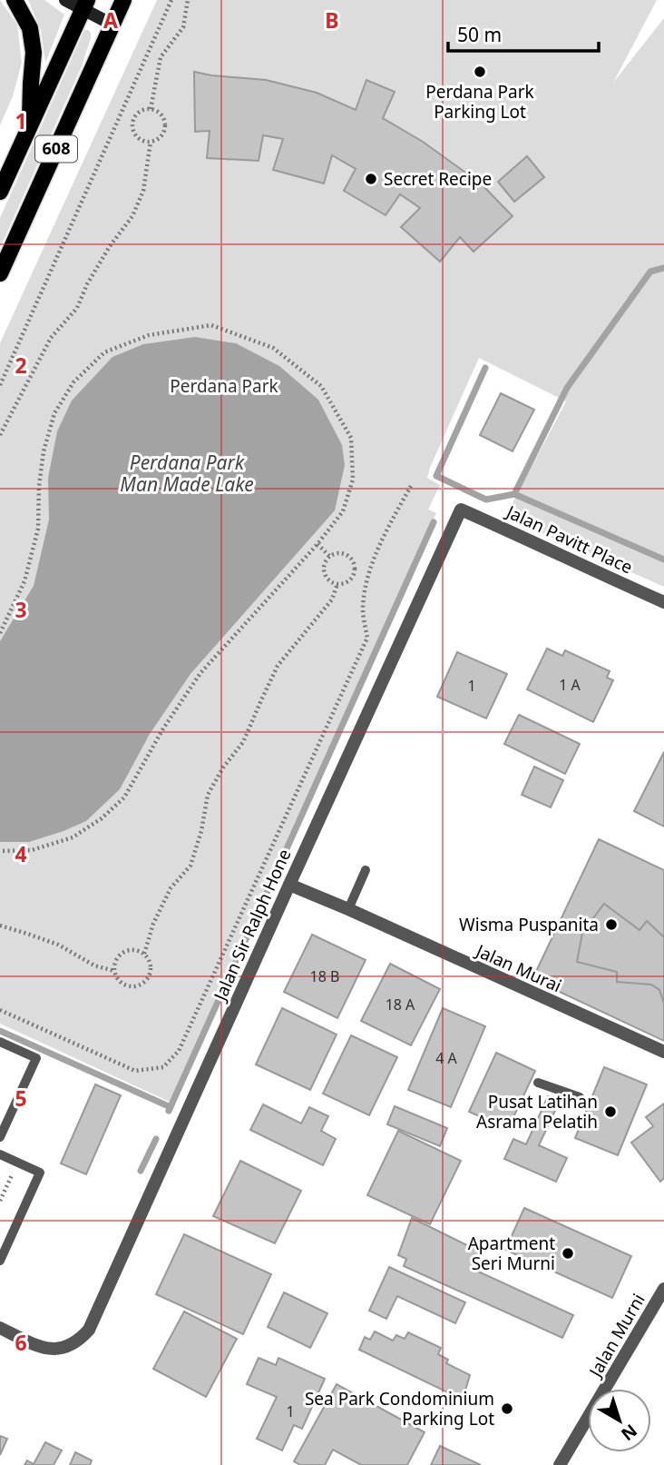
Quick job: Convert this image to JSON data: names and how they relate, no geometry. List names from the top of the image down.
{
  "streets": {
    "main road": ["608"],
    "street": [
      "Jalan Pavitt Place",
      "Jalan Sir Ralph Hone",
      "Jalan Murai",
      "Jalan Murni"
    ]
  },
  "crossings": [
    ["Jalan Pavitt Place", "Jalan Sir Ralph Hone"],
    ["Jalan Sir Ralph Hone", "Jalan Murai"]
  ],
  "water": ["Perdana Park Man Made Lake"],
  "parks": ["Perdana Park"],
  "places": [
    "Perdana Park Parking Lot",
    "Secret Recipe",
    "Wisma Puspanita",
    "Pusat Latihan Asrama Pelatih",
    "Apartment Seri Murni",
    "Sea Park Condominium Parking Lot"
  ],
  "house_numbers": [
    "1 A",
    "1",
    "18 B",
    "18 A",
    "4 A",
    "1"
  ],
  "scale_bar": "50 m",
  "north": "bottom right",
  "grid": {
    "columns": ["A", "B"],
    "rows": [
      "1",
      "2",
      "3",
      "4",
      "5",
      "6"
    ]
  }
}
